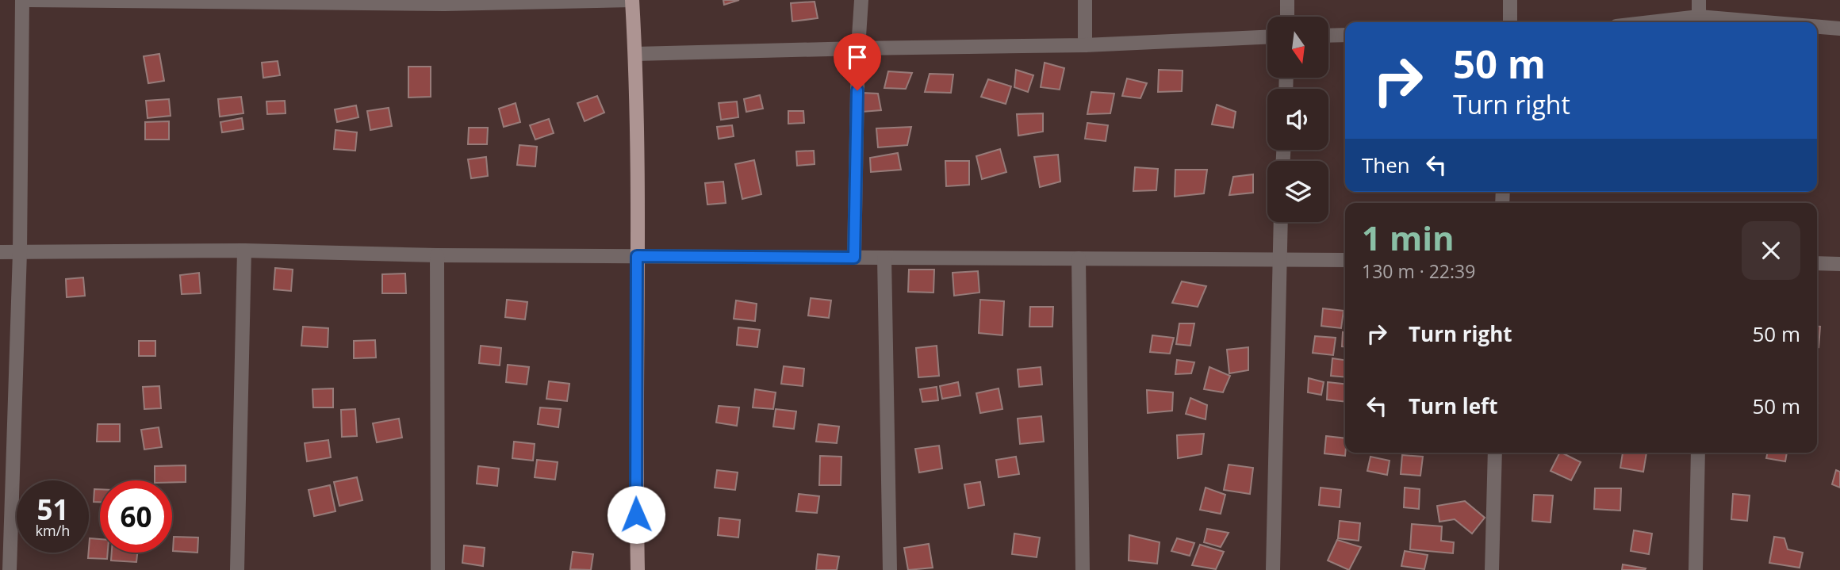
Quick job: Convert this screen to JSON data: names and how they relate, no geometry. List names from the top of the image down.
{
  "north": "bottom",
  "page": {
    "turn": ["50 m", "Turn right"],
    "then": "Then",
    "heading": ["1 min", "130 m · 22:39"],
    "list": [
      {
        "name": "Turn right",
        "value": "50 m"
      },
      {
        "name": "Turn left",
        "value": "50 m"
      }
    ],
    "speed": "51 km/h",
    "limit": "60"
  }
}
